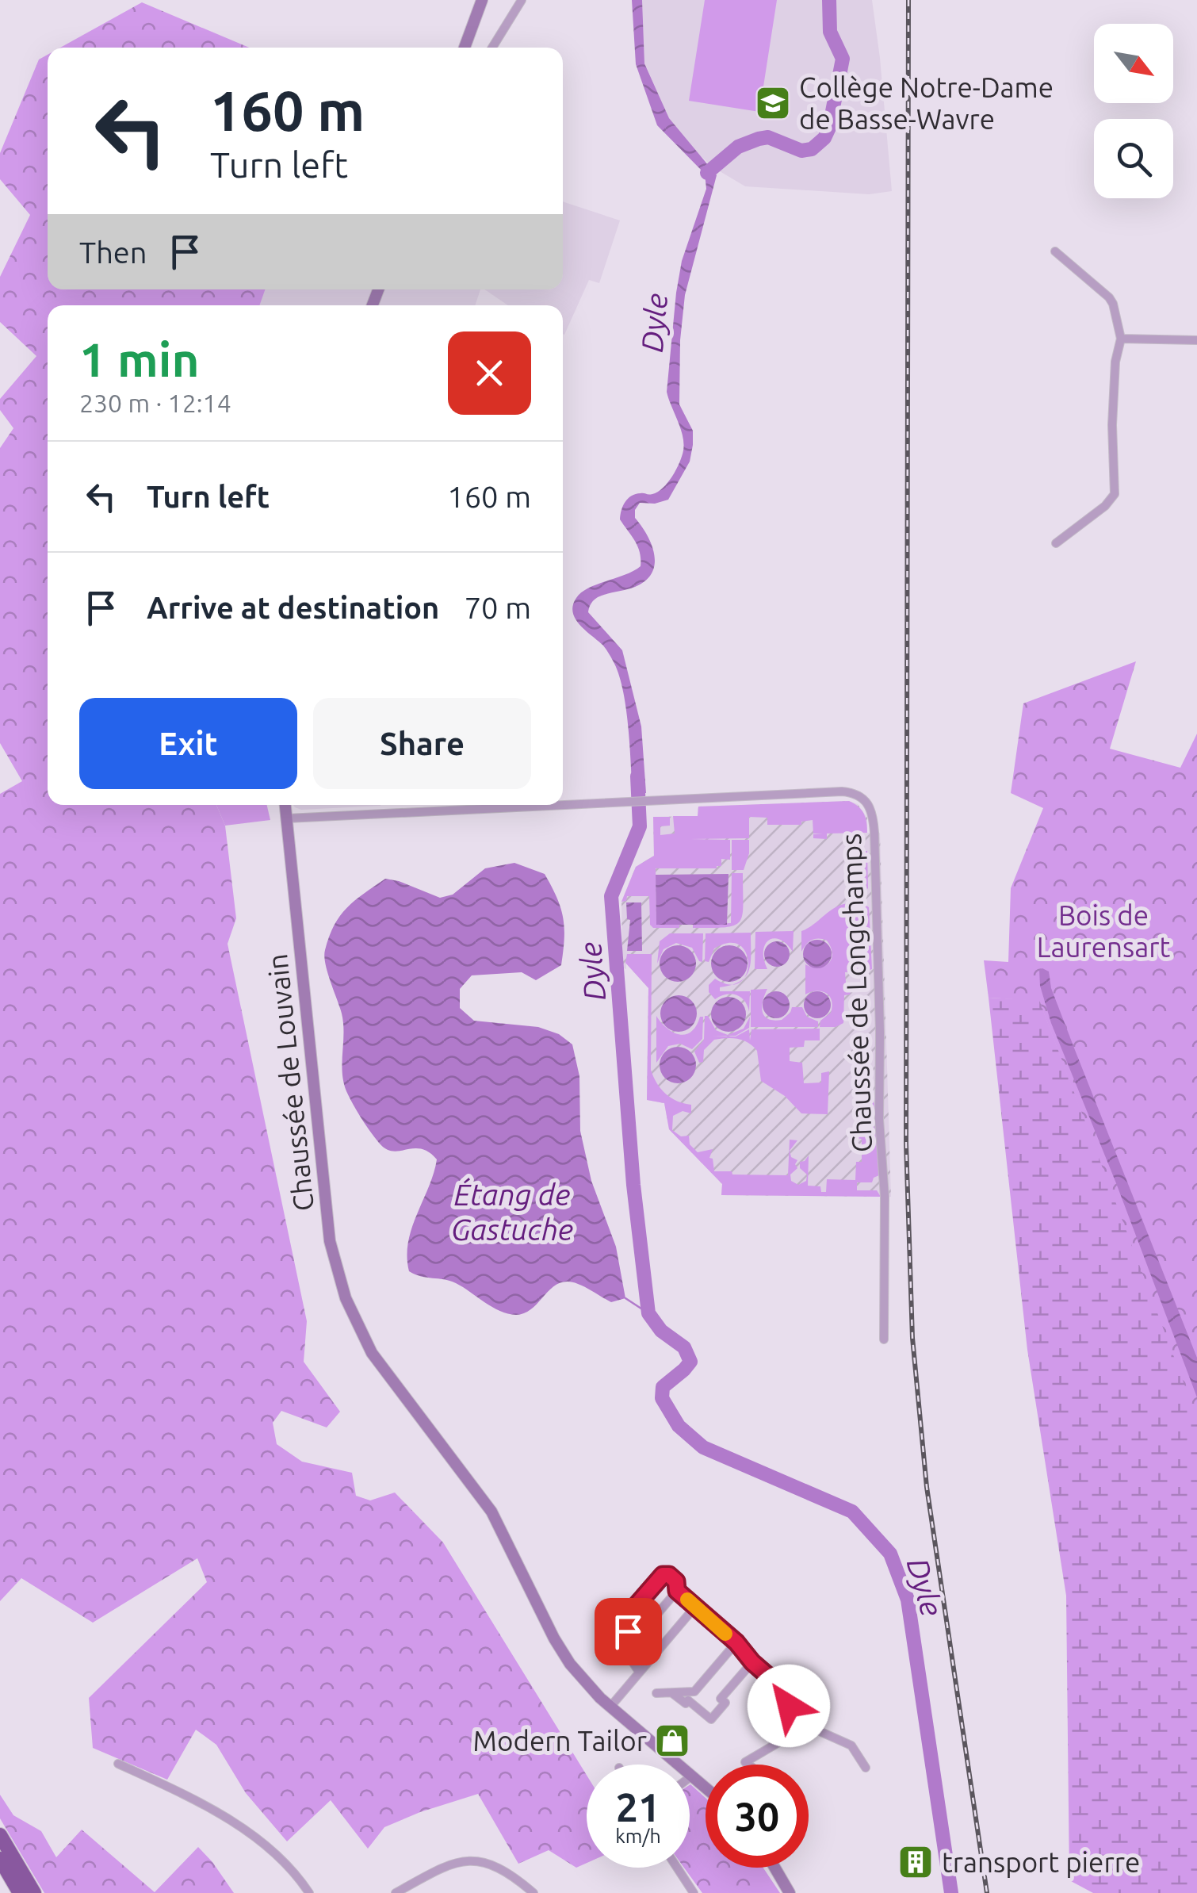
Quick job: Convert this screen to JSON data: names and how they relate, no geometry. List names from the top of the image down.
{
  "streets": {
    "main road": ["Chaussée de Louvain"],
    "street": ["Chaussée de Longchamps"]
  },
  "crossings": [
    ["Chaussée de Longchamps", "Chaussée de Louvain"]
  ],
  "water": ["Dyle", "Étang de Gastuche"],
  "parks": ["Bois de Laurensart"],
  "places": {
    "school or university": ["Collège Notre-Dame de Basse-Wavre"],
    "shop": ["Modern Tailor"],
    "building": ["transport pierre"]
  },
  "north": "bottom right",
  "page": {
    "turn": ["160 m", "Turn left"],
    "then": "Then",
    "heading": ["1 min", "230 m · 12:14"],
    "list": [
      {
        "name": "Turn left",
        "value": "160 m"
      },
      {
        "name": "Arrive at destination",
        "value": "70 m"
      }
    ],
    "buttons": ["Exit", "Share"],
    "speed": "21 km/h",
    "limit": "30"
  }
}
